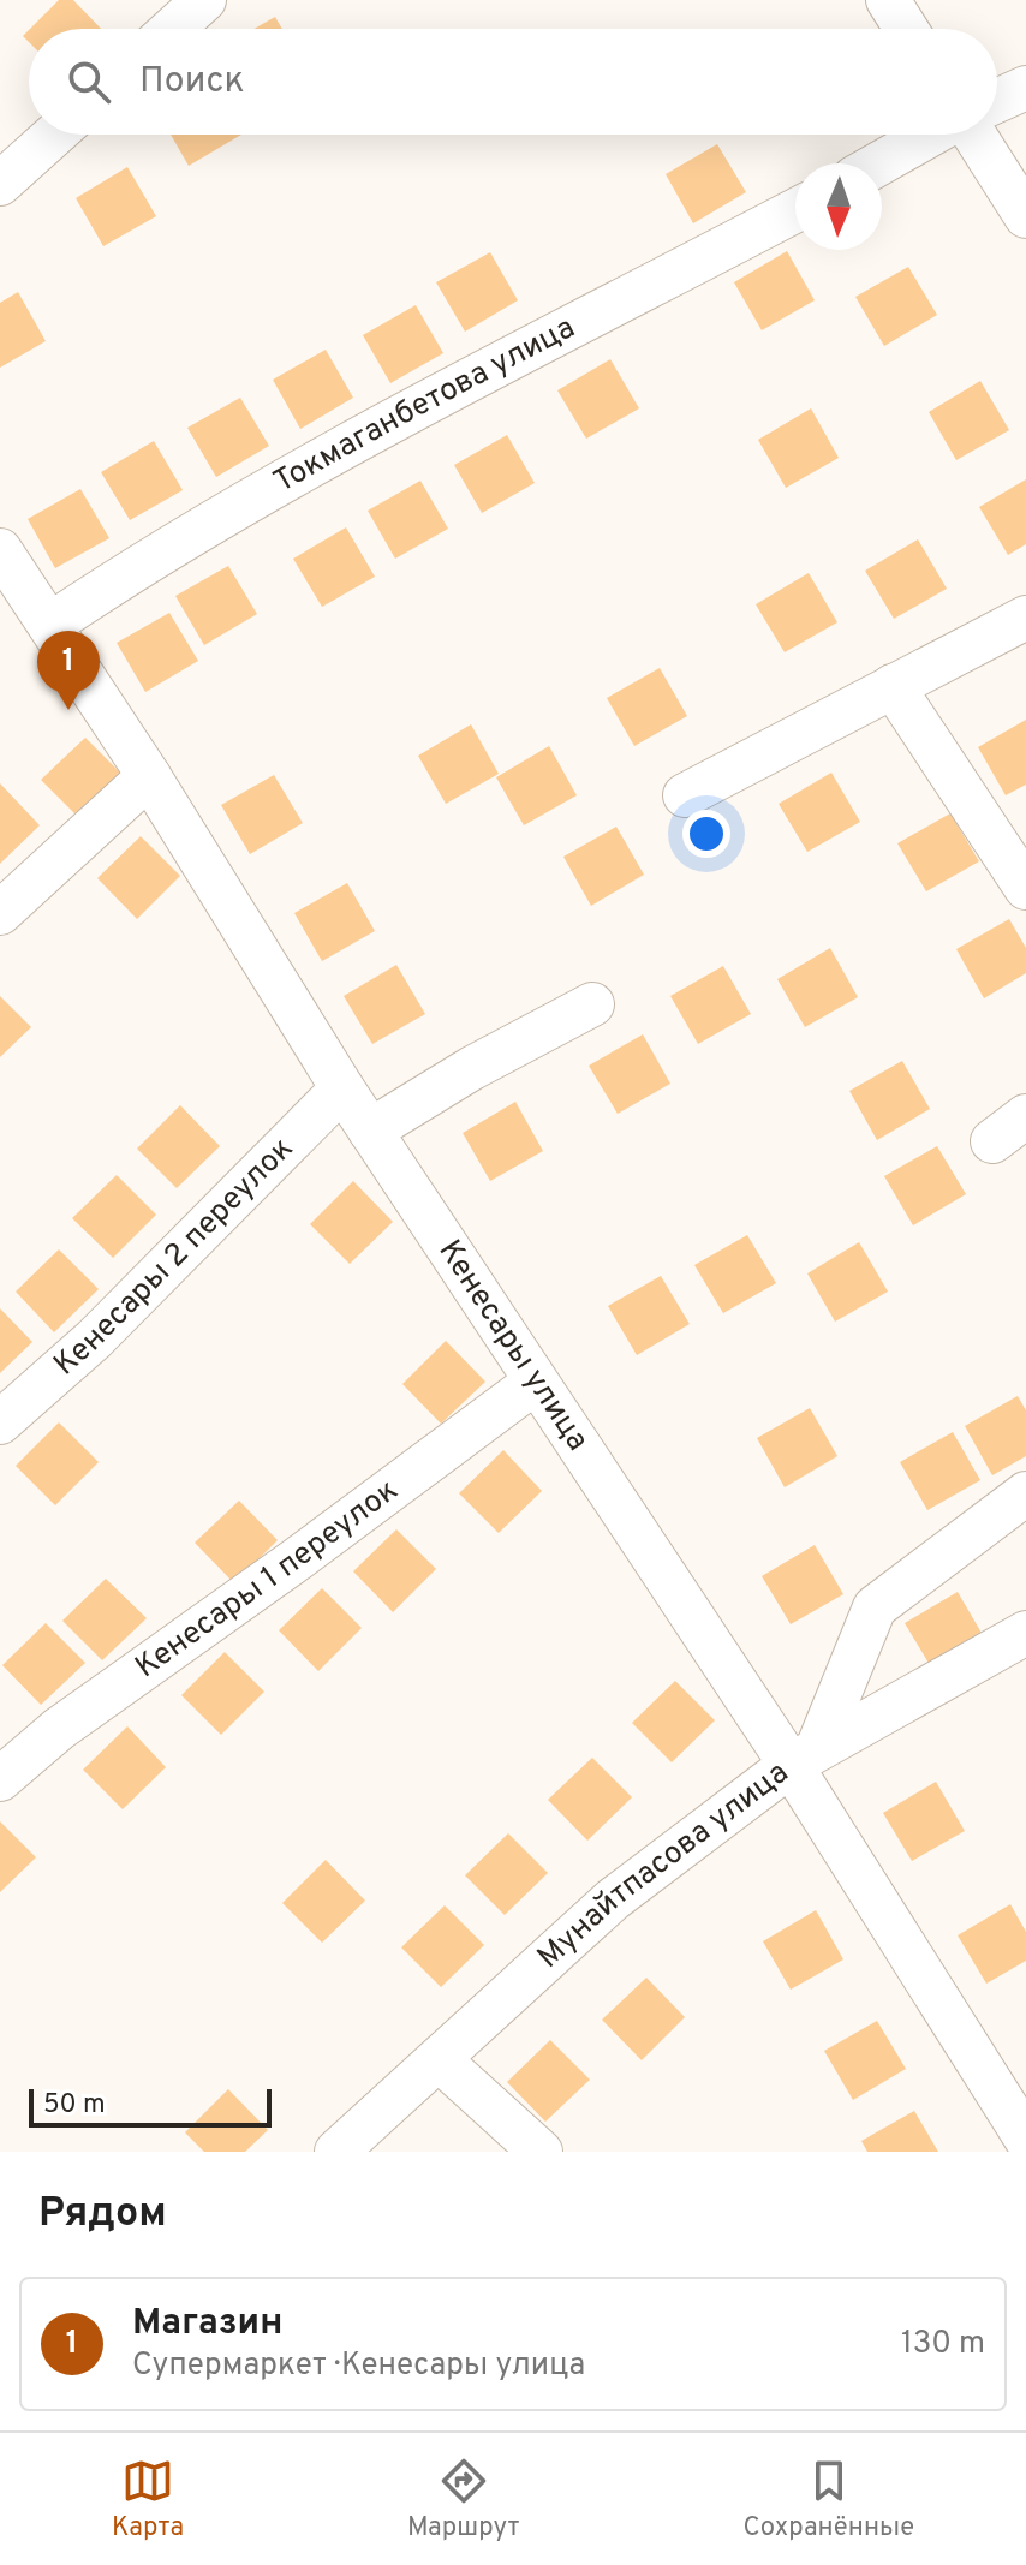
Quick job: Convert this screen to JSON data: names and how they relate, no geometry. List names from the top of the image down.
{
  "streets": {
    "street": [
      "Токмаганбетова улица",
      "Кенесары 2 переулок",
      "Кенесары улица",
      "Кенесары 1 переулок",
      "Мунайтпасова улица"
    ]
  },
  "crossings": [
    ["Токмаганбетова улица", "Кенесары улица"],
    ["Кенесары 2 переулок", "Кенесары улица"],
    ["Кенесары улица", "Кенесары 1 переулок"],
    ["Кенесары улица", "Мунайтпасова улица"]
  ],
  "scale_bar": "50 m",
  "north": "bottom",
  "page": {
    "search": "Поиск",
    "pins": "1",
    "scale": "50 m",
    "heading": "Рядом",
    "list": [
      {
        "mark": "1",
        "name": "Магазин",
        "note": "Супермаркет · Кенесары улица",
        "value": "130 m"
      }
    ],
    "nav": ["Карта", "Маршрут", "Сохранённые"]
  }
}
